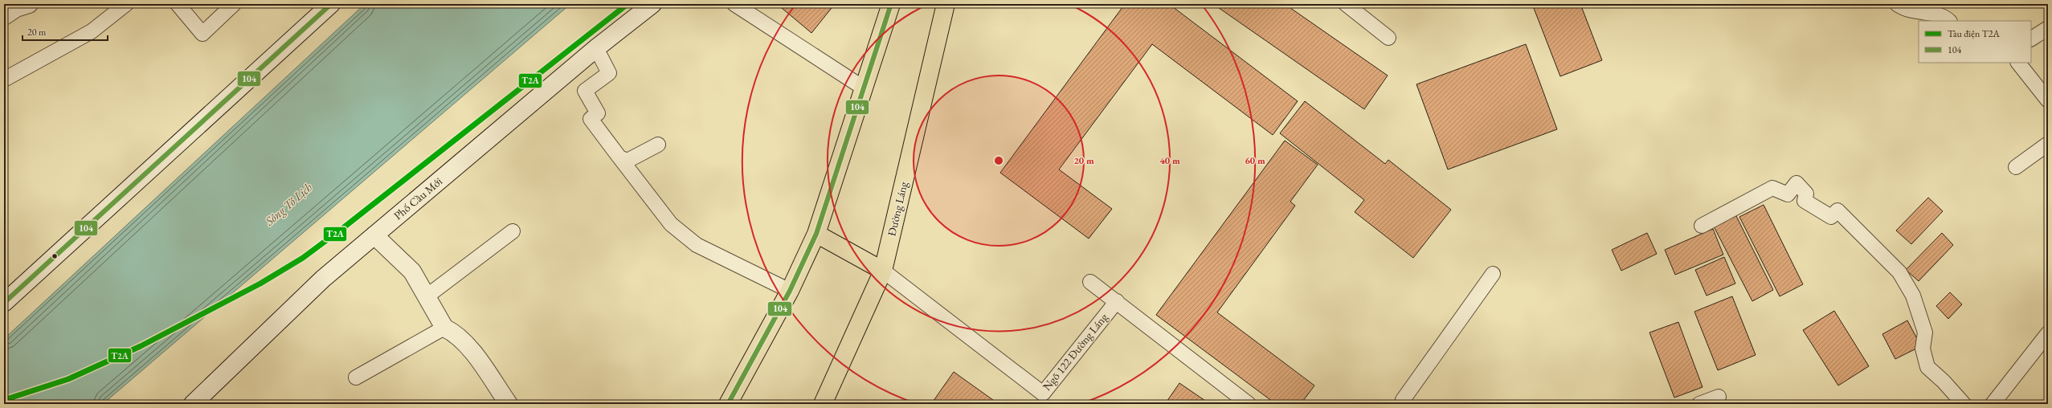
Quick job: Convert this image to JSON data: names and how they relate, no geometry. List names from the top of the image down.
{
  "streets": {
    "main road": ["Phố Cầu Mới", "Đường Láng"],
    "lane": ["Ngõ 122 Đường Láng"]
  },
  "crossings": [
    ["Đường Láng", "Ngõ 122 Đường Láng"]
  ],
  "water": ["Sông Tô Lịch"],
  "lines": ["metro line T2A", "transit line 104"],
  "legend": ["Tàu điện T2A", "104"],
  "scale_bar": "20 m",
  "rings": ["20 m", "40 m", "60 m"]
}
